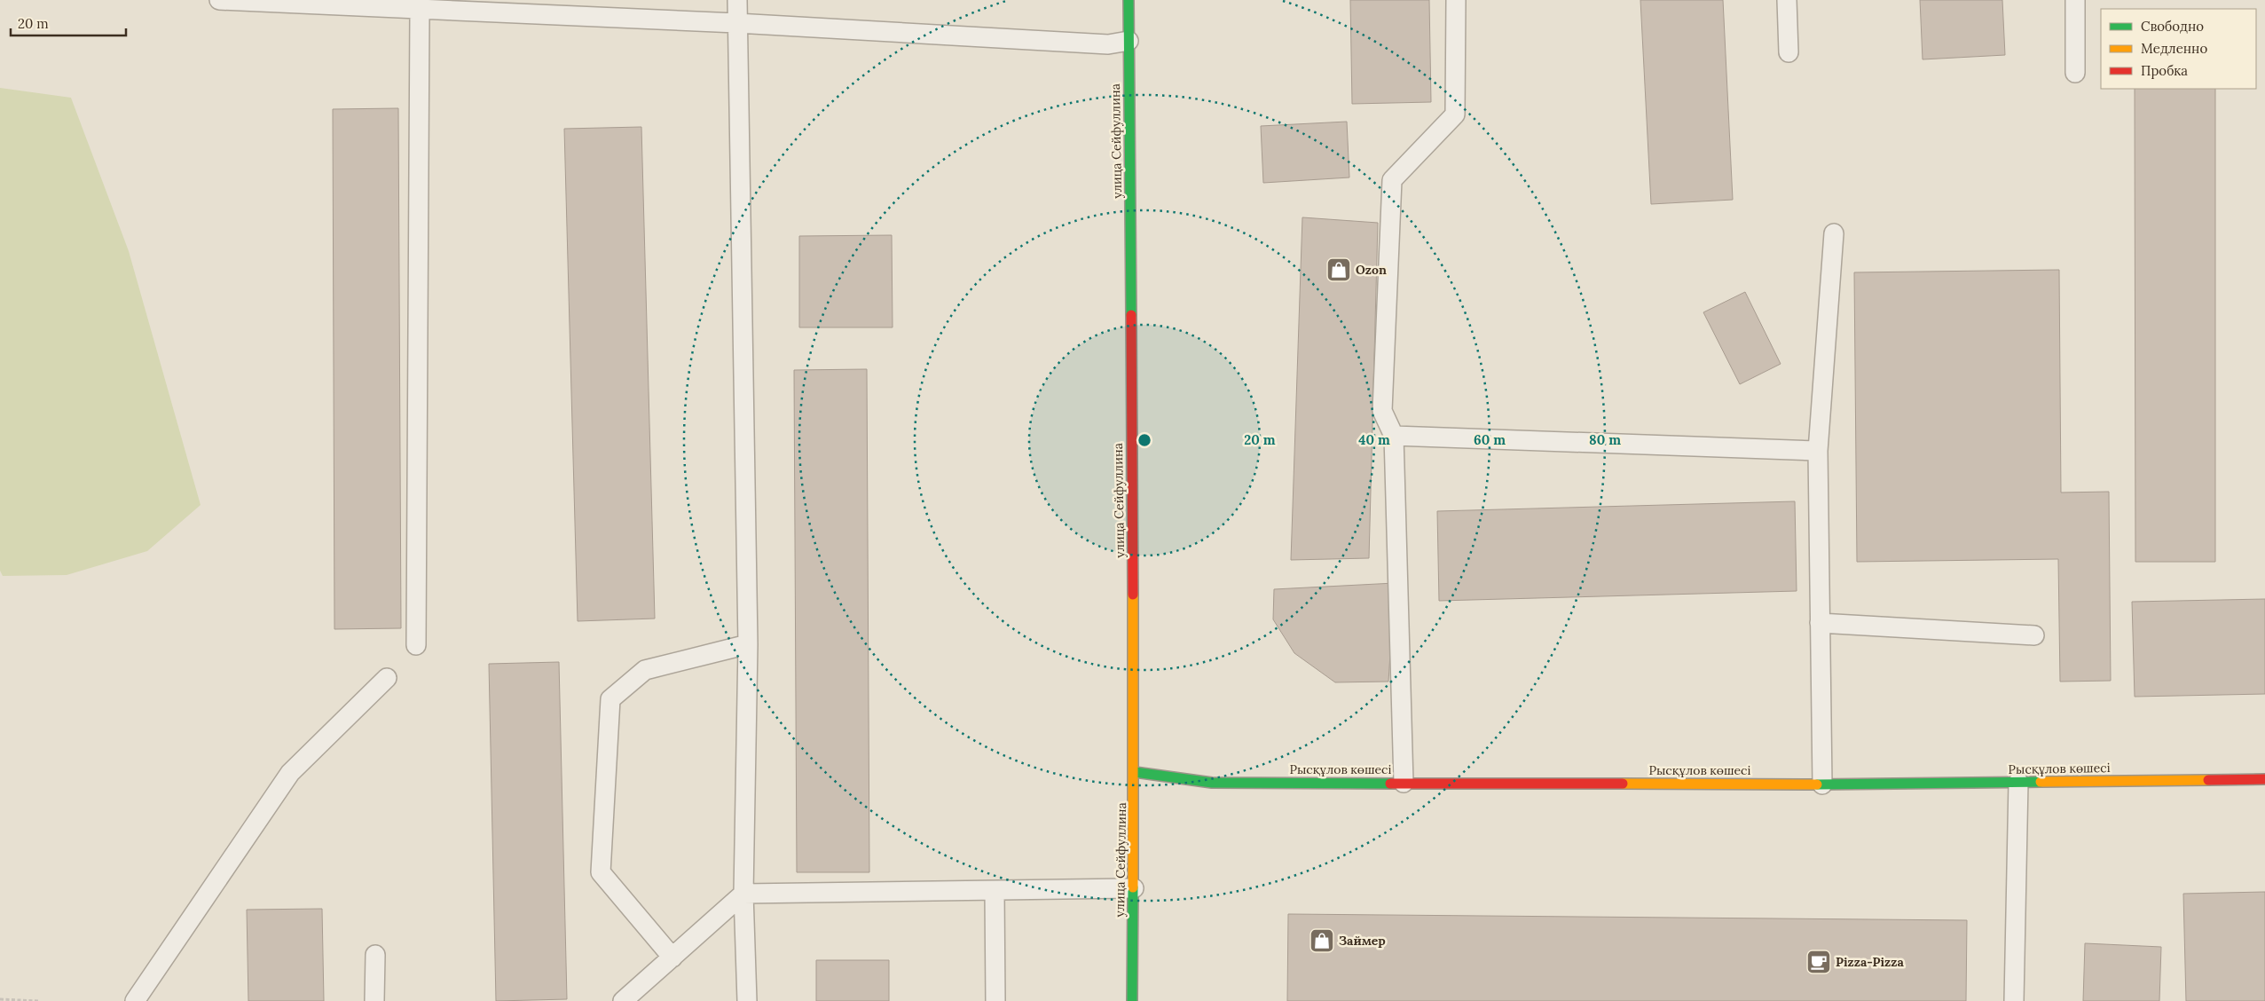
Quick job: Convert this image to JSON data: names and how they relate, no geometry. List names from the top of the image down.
{
  "streets": {
    "street": ["улица Сейфуллина", "Рысқұлов көшесі"]
  },
  "crossings": [
    ["улица Сейфуллина", "Рысқұлов көшесі"]
  ],
  "places": {
    "shop": ["Ozon", "Займер"],
    "cafe": ["Pizza-Pizza"]
  },
  "legend": ["Свободно", "Медленно", "Пробка"],
  "scale_bar": "20 m",
  "rings": [
    "20 m",
    "40 m",
    "60 m",
    "80 m"
  ]
}
